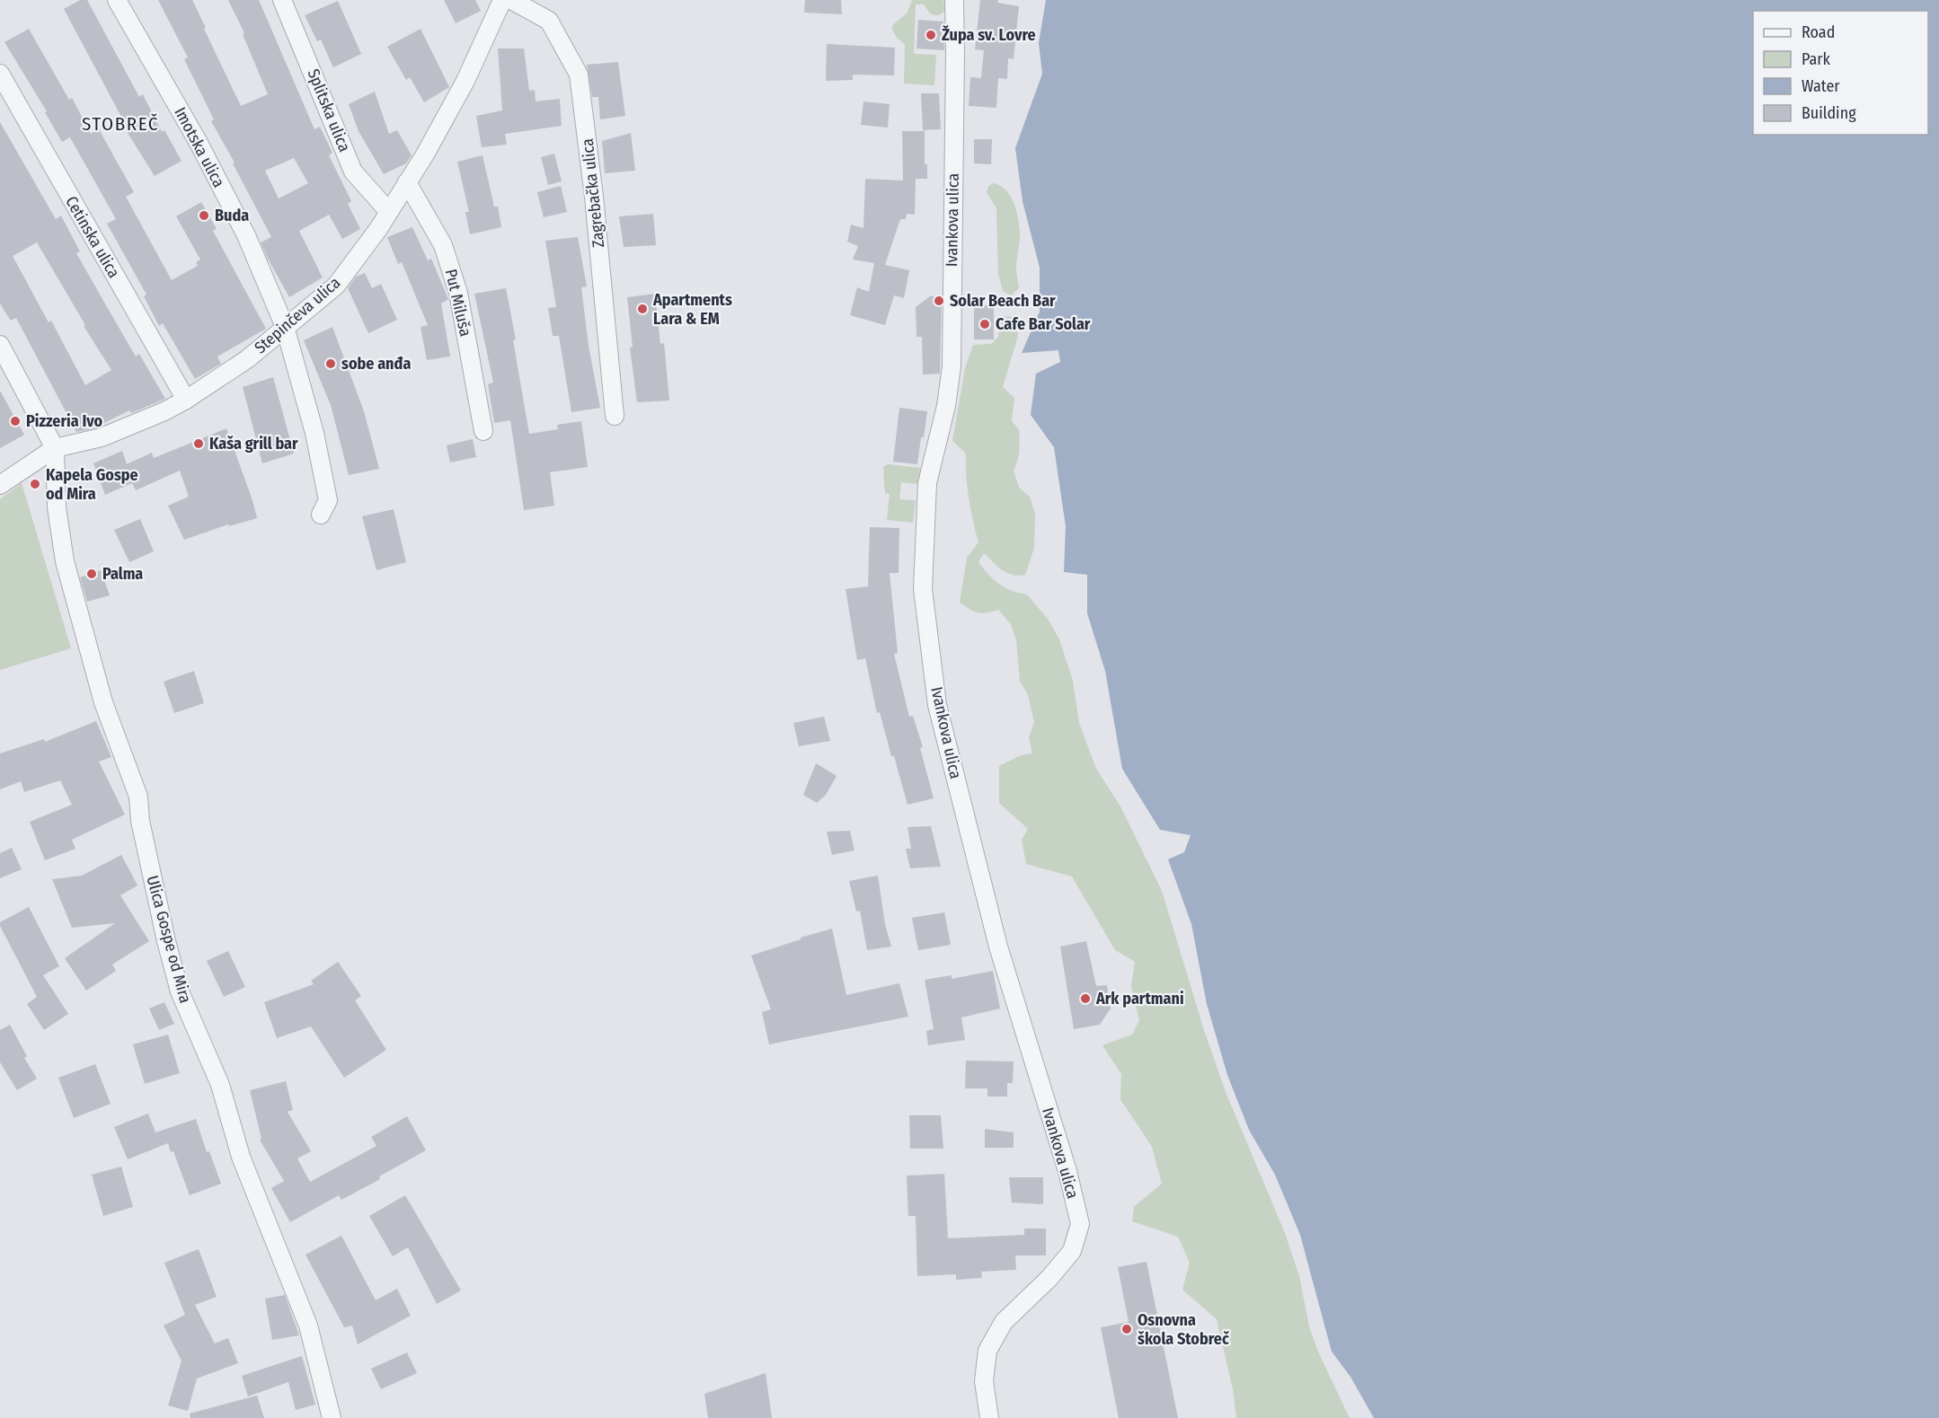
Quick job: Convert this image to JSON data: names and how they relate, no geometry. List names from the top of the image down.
{
  "streets": {
    "street": [
      "Splitska ulica",
      "Imotska ulica",
      "Zagrebačka ulica",
      "Ivankova ulica",
      "Cetinska ulica",
      "Put Miluša",
      "Stepinčeva ulica",
      "Ulica Gospe od Mira"
    ]
  },
  "crossings": [
    ["Splitska ulica", "Stepinčeva ulica"],
    ["Imotska ulica", "Stepinčeva ulica"],
    ["Cetinska ulica", "Stepinčeva ulica"],
    ["Put Miluša", "Stepinčeva ulica"],
    ["Stepinčeva ulica", "Ulica Gospe od Mira"]
  ],
  "districts": ["STOBREČ"],
  "places": [
    "Župa sv. Lovre",
    "Buda",
    "Solar Beach Bar",
    "Apartments Lara & EM",
    "Cafe Bar Solar",
    "sobe anđa",
    "Pizzeria Ivo",
    "Kaša grill bar",
    "Kapela Gospe od Mira",
    "Palma",
    "Ark partmani",
    "Osnovna škola Stobreč"
  ],
  "legend": [
    "Road",
    "Park",
    "Water",
    "Building"
  ]
}
